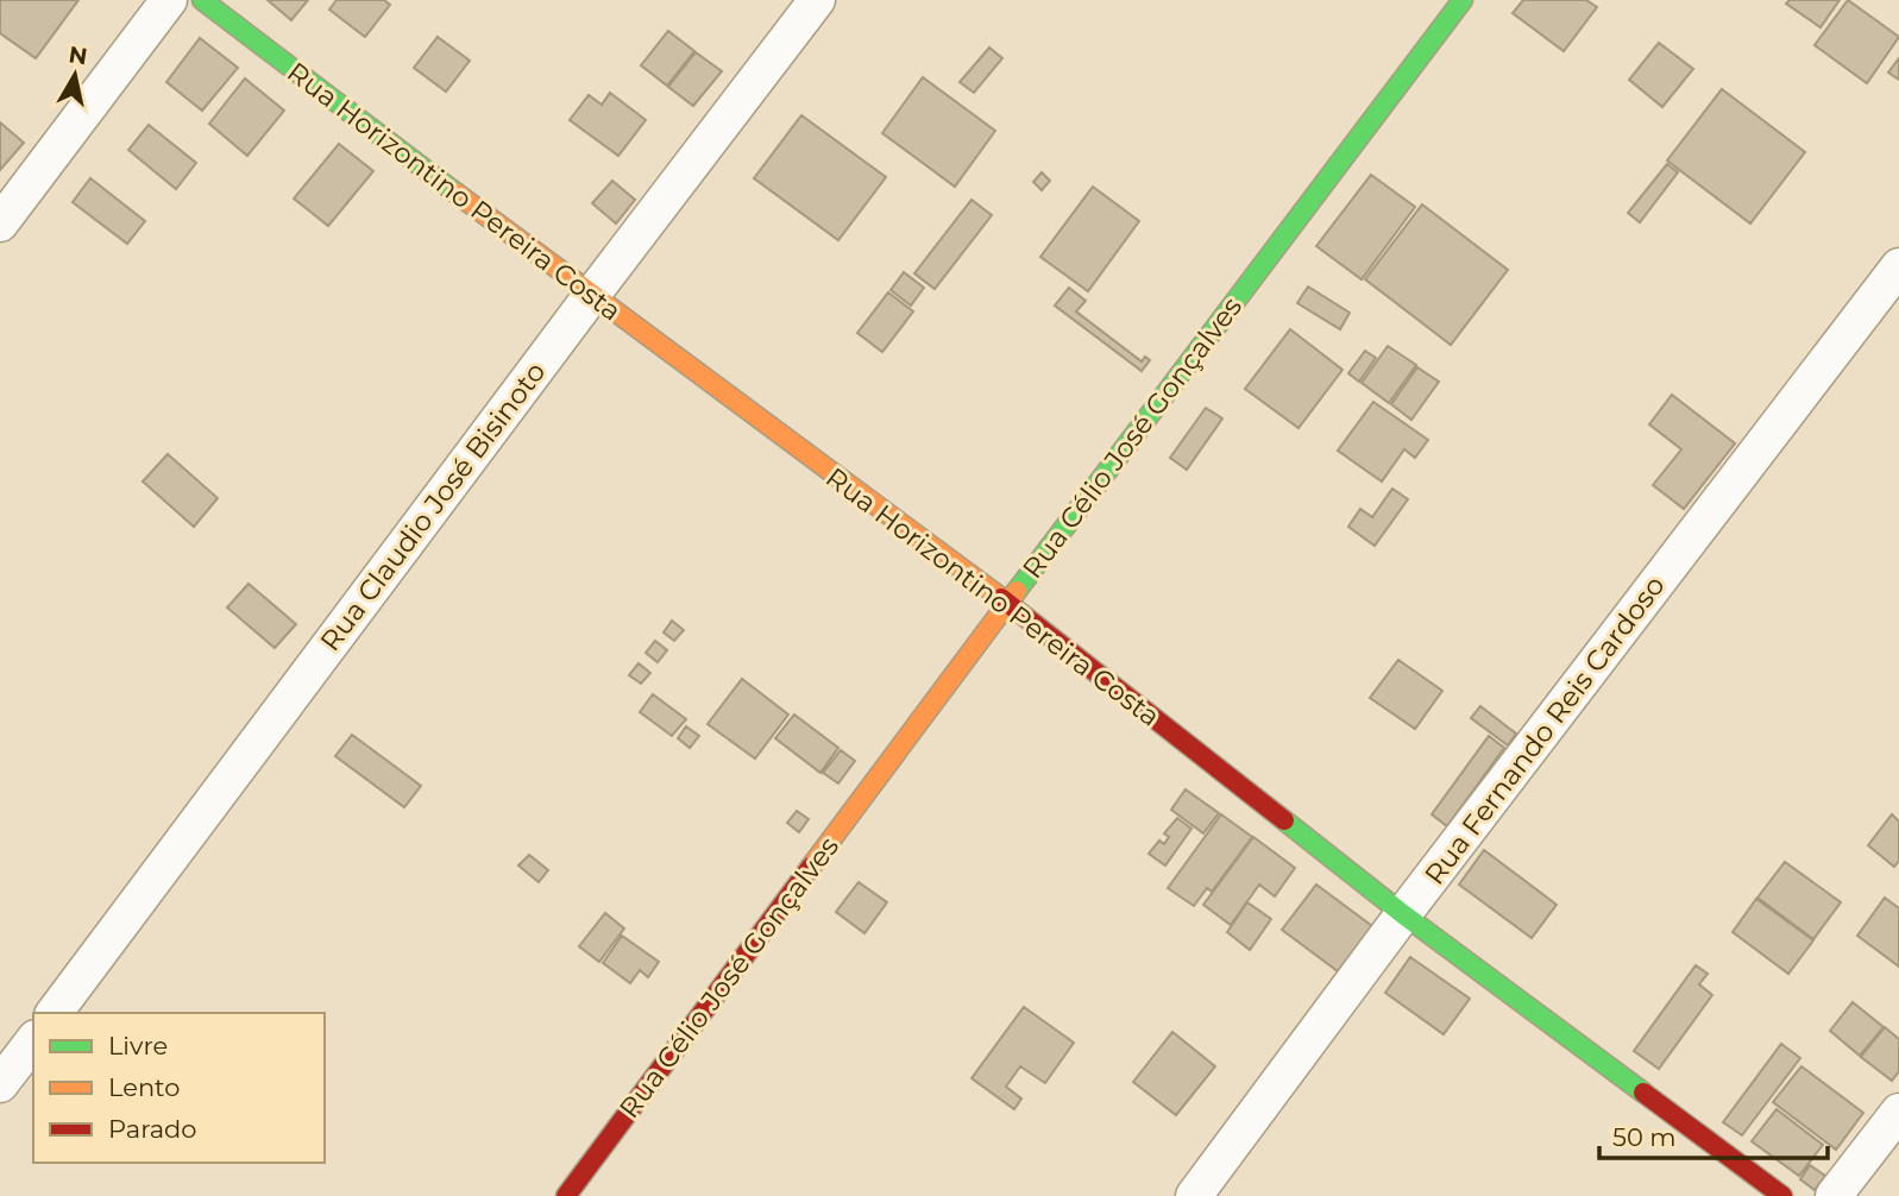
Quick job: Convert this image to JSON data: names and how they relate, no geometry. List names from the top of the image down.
{
  "streets": {
    "street": [
      "Rua Horizontino Pereira Costa",
      "Rua Célio José Gonçalves",
      "Rua Claudio José Bisinoto",
      "Rua Fernando Reis Cardoso"
    ]
  },
  "crossings": [
    ["Rua Horizontino Pereira Costa", "Rua Célio José Gonçalves"],
    ["Rua Horizontino Pereira Costa", "Rua Claudio José Bisinoto"],
    ["Rua Horizontino Pereira Costa", "Rua Fernando Reis Cardoso"]
  ],
  "legend": ["Livre", "Lento", "Parado"],
  "scale_bar": "50 m",
  "north": "top"
}
